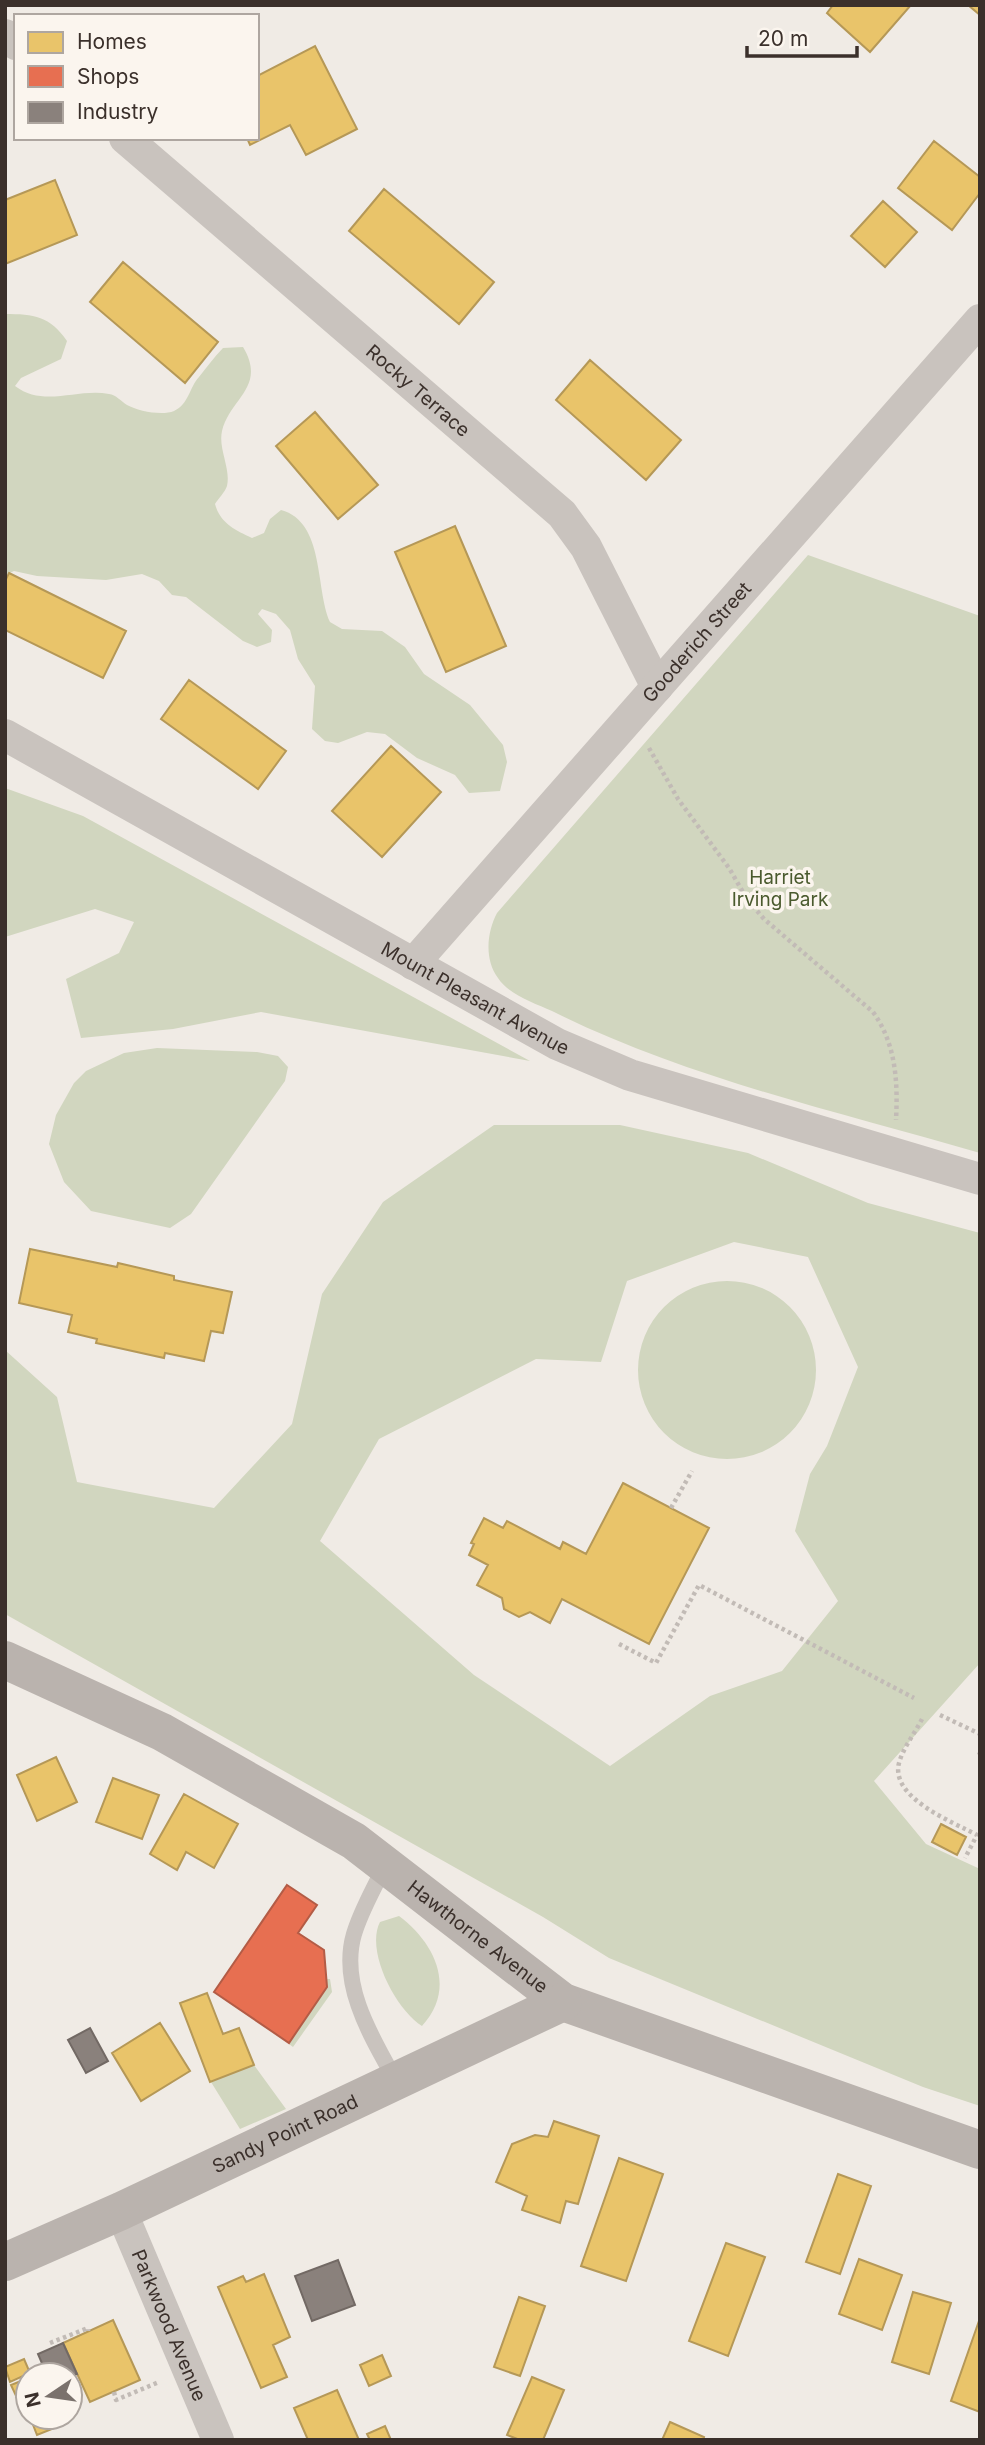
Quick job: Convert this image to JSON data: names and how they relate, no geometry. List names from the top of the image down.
{
  "streets": {
    "street": [
      "Rocky Terrace",
      "Gooderich Street",
      "Mount Pleasant Avenue",
      "Hawthorne Avenue",
      "Sandy Point Road",
      "Parkwood Avenue"
    ]
  },
  "crossings": [
    ["Rocky Terrace", "Gooderich Street"],
    ["Gooderich Street", "Mount Pleasant Avenue"],
    ["Hawthorne Avenue", "Sandy Point Road"],
    ["Sandy Point Road", "Parkwood Avenue"]
  ],
  "parks": ["Harriet Irving Park"],
  "legend": ["Homes", "Shops", "Industry"],
  "scale_bar": "20 m",
  "north": "left"
}
